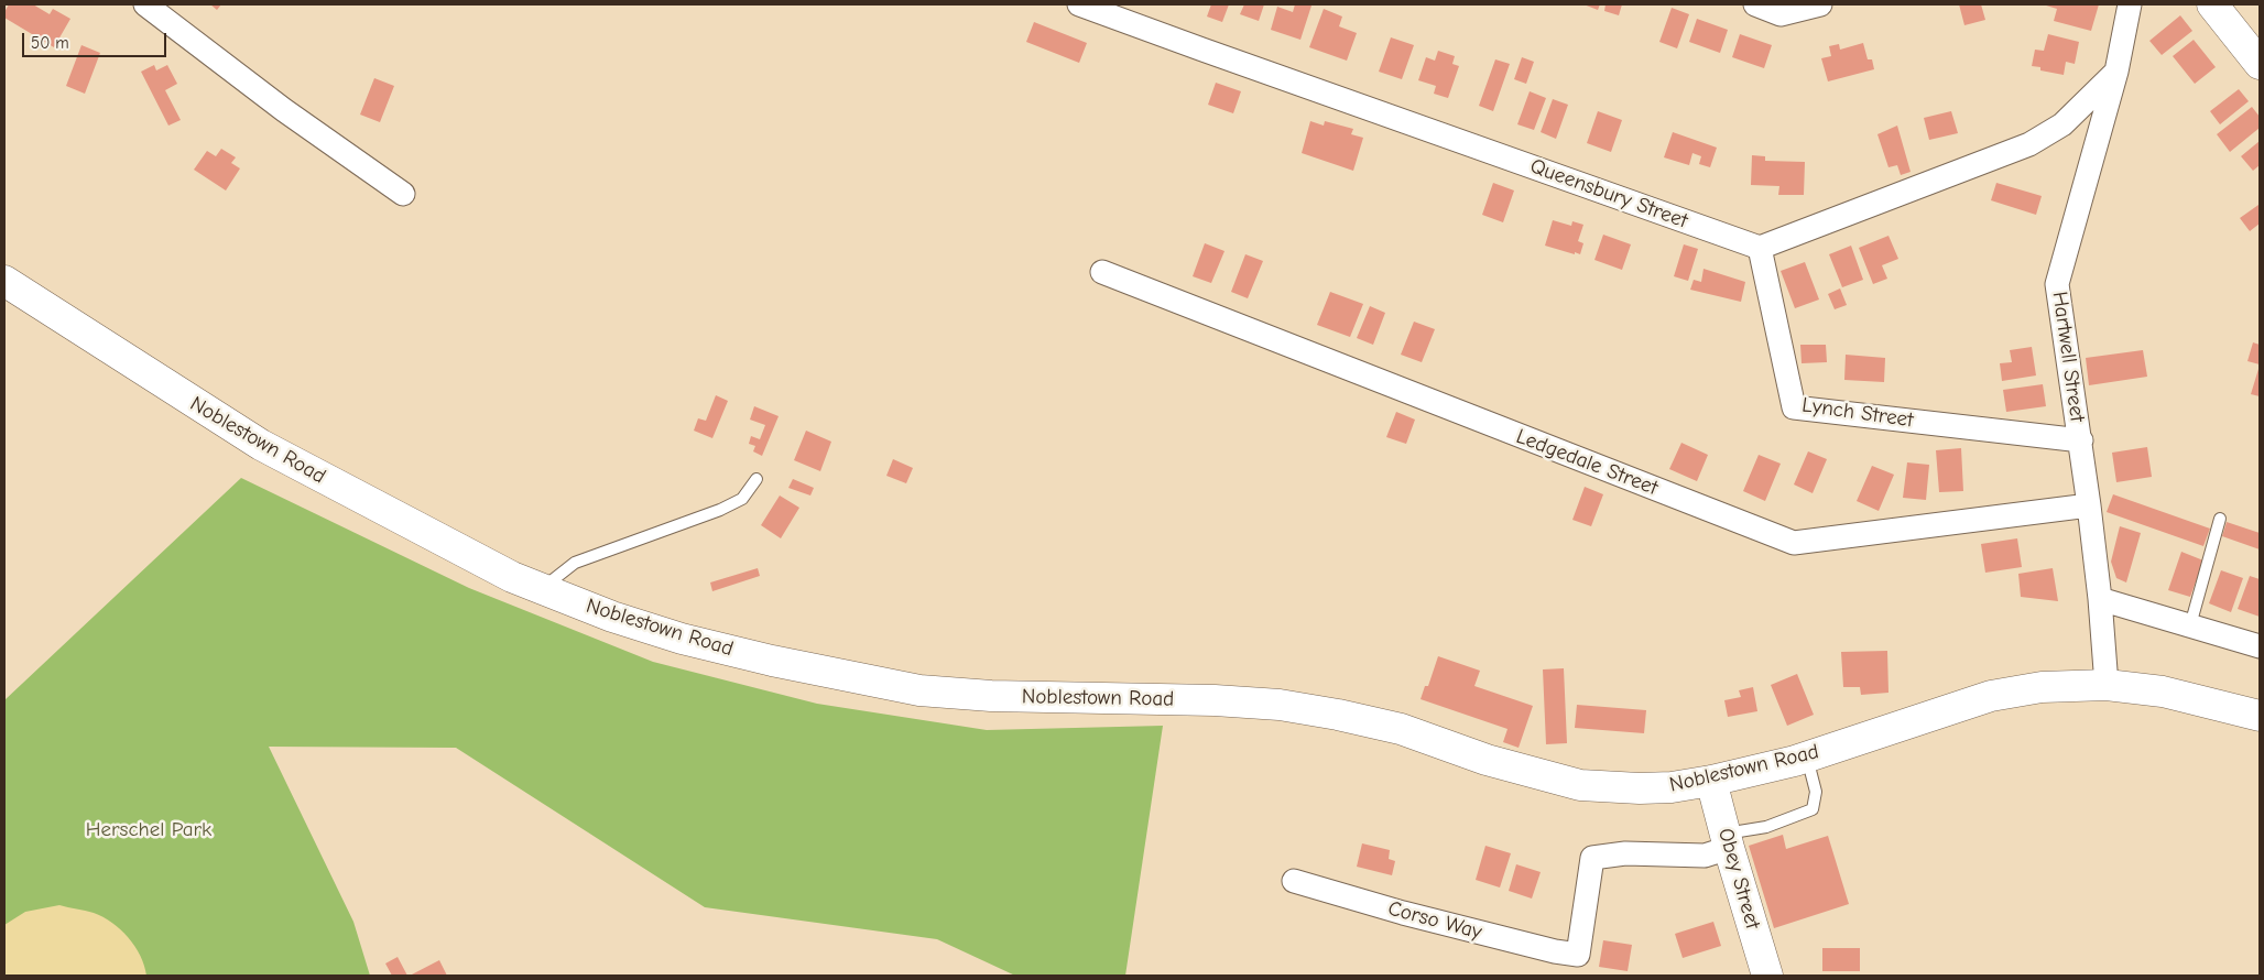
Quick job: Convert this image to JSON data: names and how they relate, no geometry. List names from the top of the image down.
{
  "streets": {
    "main road": ["Noblestown Road", "Obey Street"],
    "street": [
      "Queensbury Street",
      "Hartwell Street",
      "Lynch Street",
      "Ledgedale Street",
      "Corso Way"
    ]
  },
  "crossings": [
    ["Queensbury Street", "Lynch Street"],
    ["Hartwell Street", "Lynch Street"],
    ["Hartwell Street", "Noblestown Road"],
    ["Hartwell Street", "Ledgedale Street"],
    ["Noblestown Road", "Obey Street"],
    ["Obey Street", "Corso Way"]
  ],
  "parks": ["Herschel Park"],
  "scale_bar": "50 m"
}
